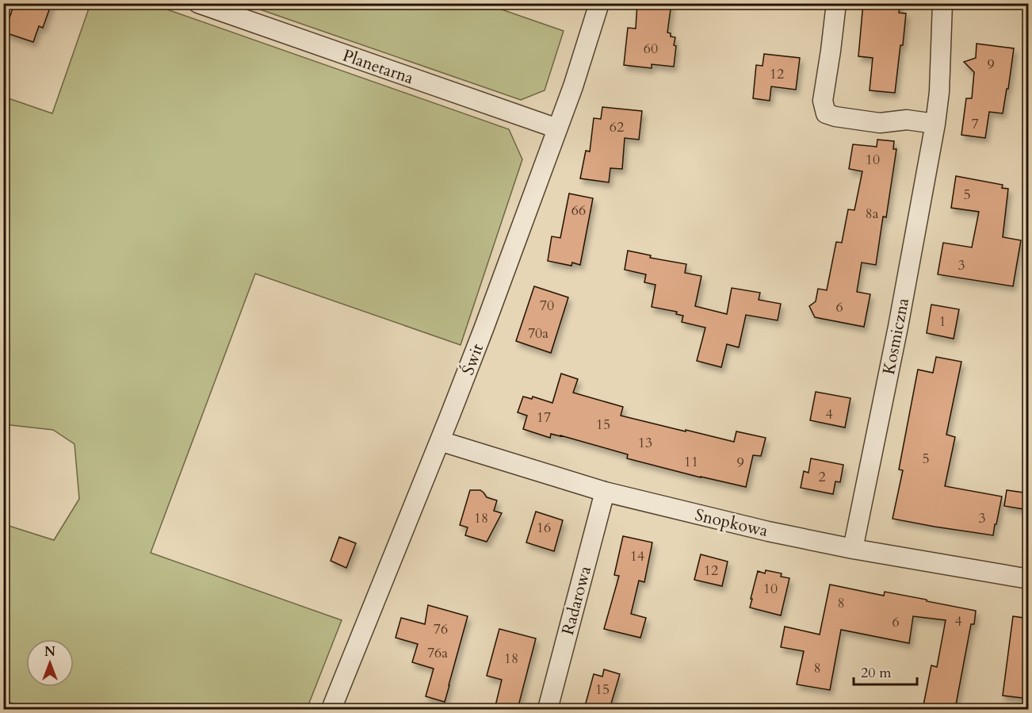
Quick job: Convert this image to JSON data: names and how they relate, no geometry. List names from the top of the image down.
{
  "streets": {
    "street": [
      "Planetarna",
      "Kosmiczna",
      "Świt",
      "Snopkowa",
      "Radarowa"
    ]
  },
  "crossings": [
    ["Planetarna", "Świt"],
    ["Kosmiczna", "Snopkowa"],
    ["Świt", "Snopkowa"],
    ["Snopkowa", "Radarowa"]
  ],
  "house_numbers": [
    "60",
    "9",
    "12",
    "7",
    "62",
    "10",
    "5",
    "66",
    "8a",
    "3",
    "70",
    "6",
    "1",
    "70a",
    "4",
    "17",
    "15",
    "13",
    "5",
    "11",
    "9",
    "2",
    "18",
    "3",
    "16",
    "14",
    "12",
    "10",
    "8",
    "4",
    "6",
    "76",
    "76a",
    "18",
    "8",
    "15"
  ],
  "scale_bar": "20 m",
  "north": "top"
}
